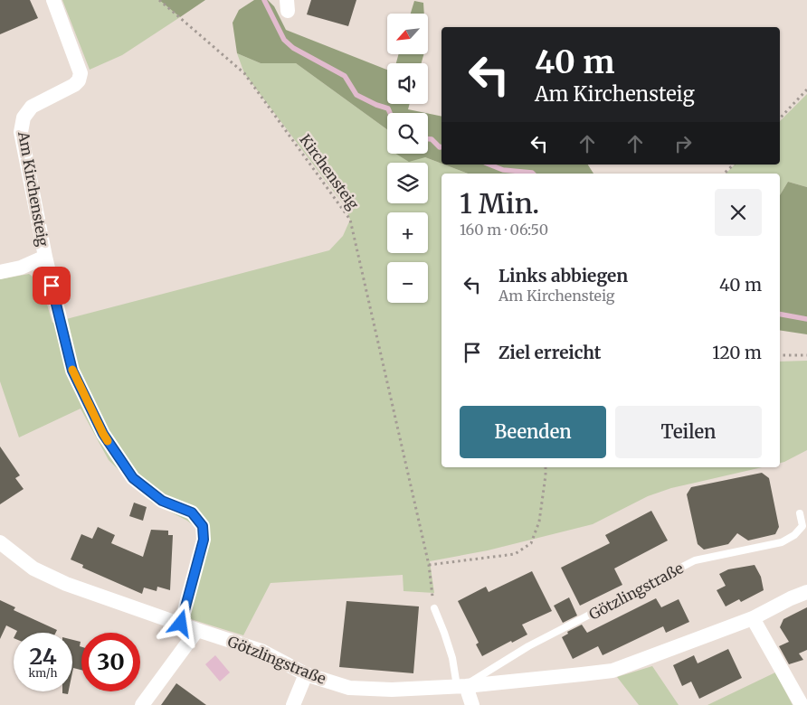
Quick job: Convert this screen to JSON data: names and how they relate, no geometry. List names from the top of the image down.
{
  "streets": {
    "street": ["Am Kirchensteig", "Götzlingstraße"],
    "path": ["Kirchensteig"]
  },
  "crossings": [
    ["Am Kirchensteig", "Götzlingstraße"]
  ],
  "north": "bottom left",
  "page": {
    "map_buttons": ["+", "−"],
    "turn": ["40 m", "Am Kirchensteig"],
    "heading": ["1 Min.", "160 m · 06:50"],
    "list": [
      {
        "name": "Links abbiegen",
        "note": "Am Kirchensteig",
        "value": "40 m"
      },
      {
        "name": "Ziel erreicht",
        "value": "120 m"
      }
    ],
    "buttons": ["Beenden", "Teilen"],
    "speed": "24 km/h",
    "limit": "30"
  }
}
